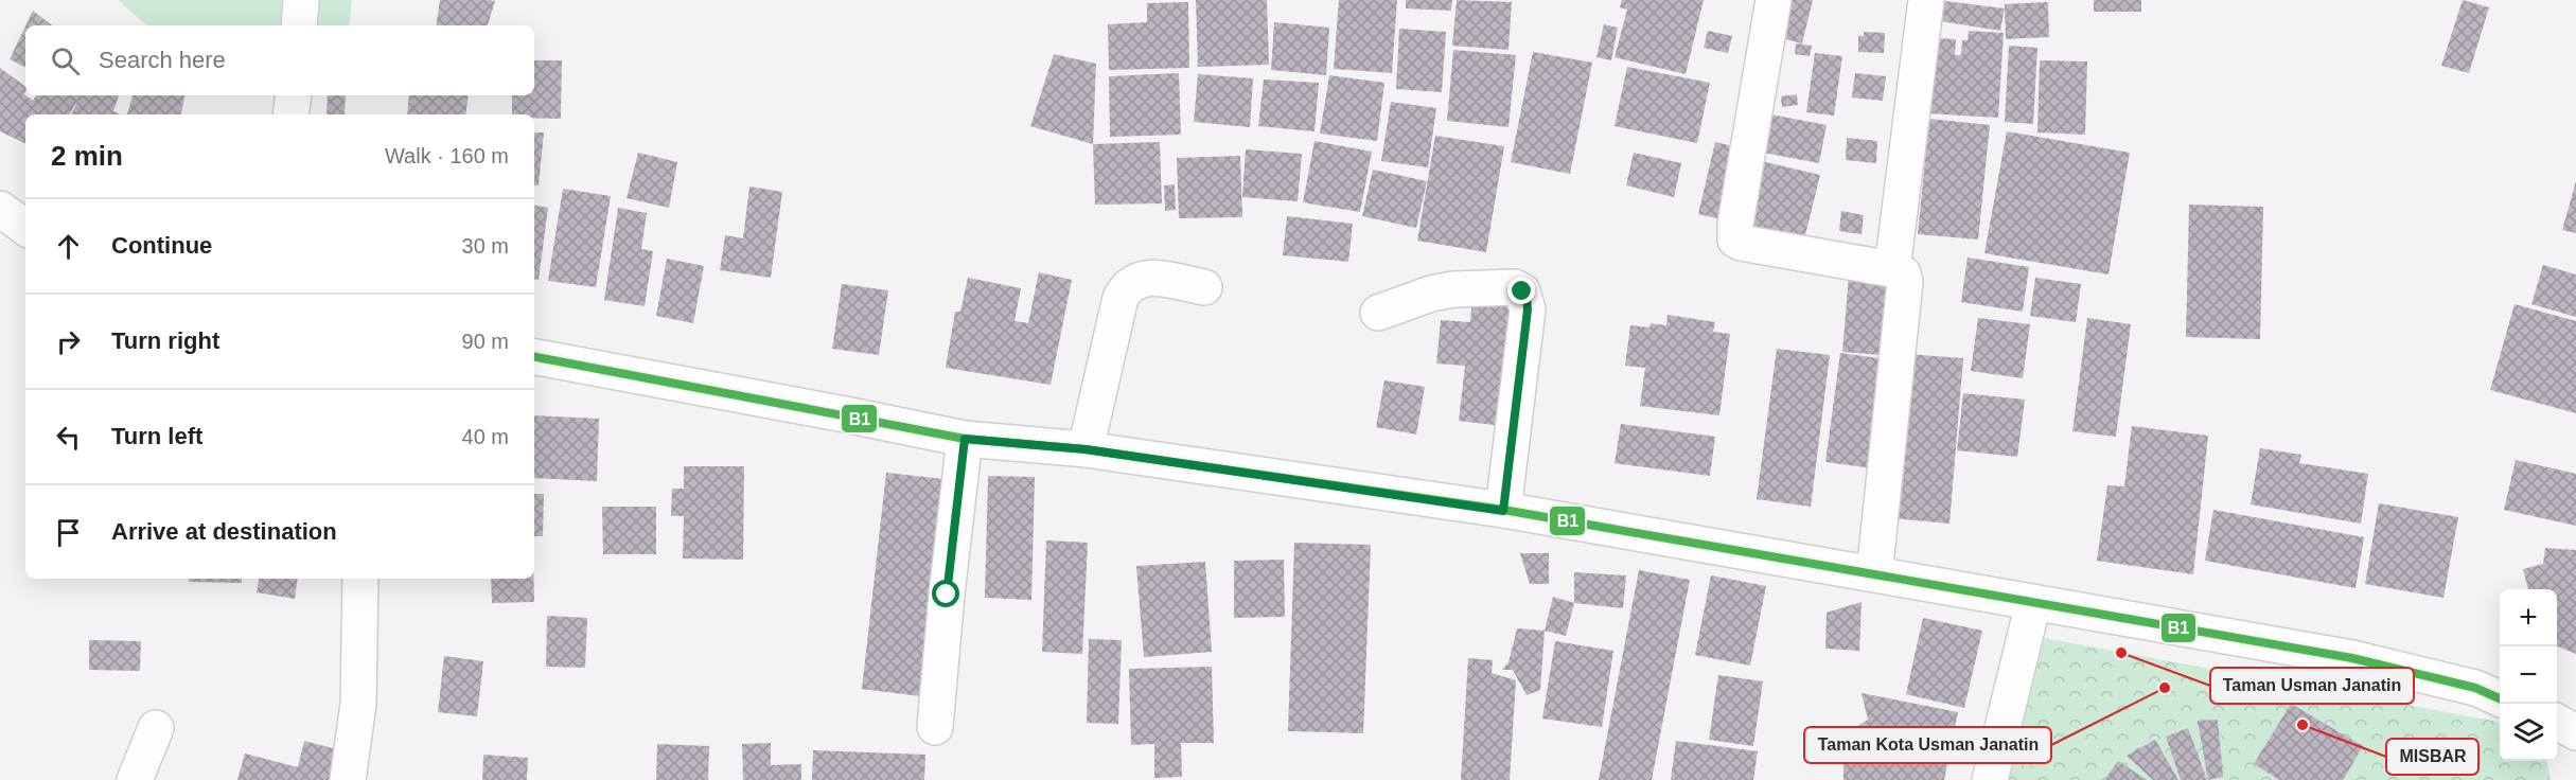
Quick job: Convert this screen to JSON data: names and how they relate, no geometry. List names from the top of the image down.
{
  "places": ["Taman Usman Janatin", "Taman Kota Usman Janatin", "MISBAR"],
  "lines": ["transit line B1"],
  "page": {
    "search": "Search here",
    "heading": ["2 min", "Walk · 160 m"],
    "list": [
      ["Continue", "30 m"],
      ["Turn right", "90 m"],
      ["Turn left", "40 m"],
      "Arrive at destination"
    ],
    "map_buttons": ["+", "−"]
  }
}
